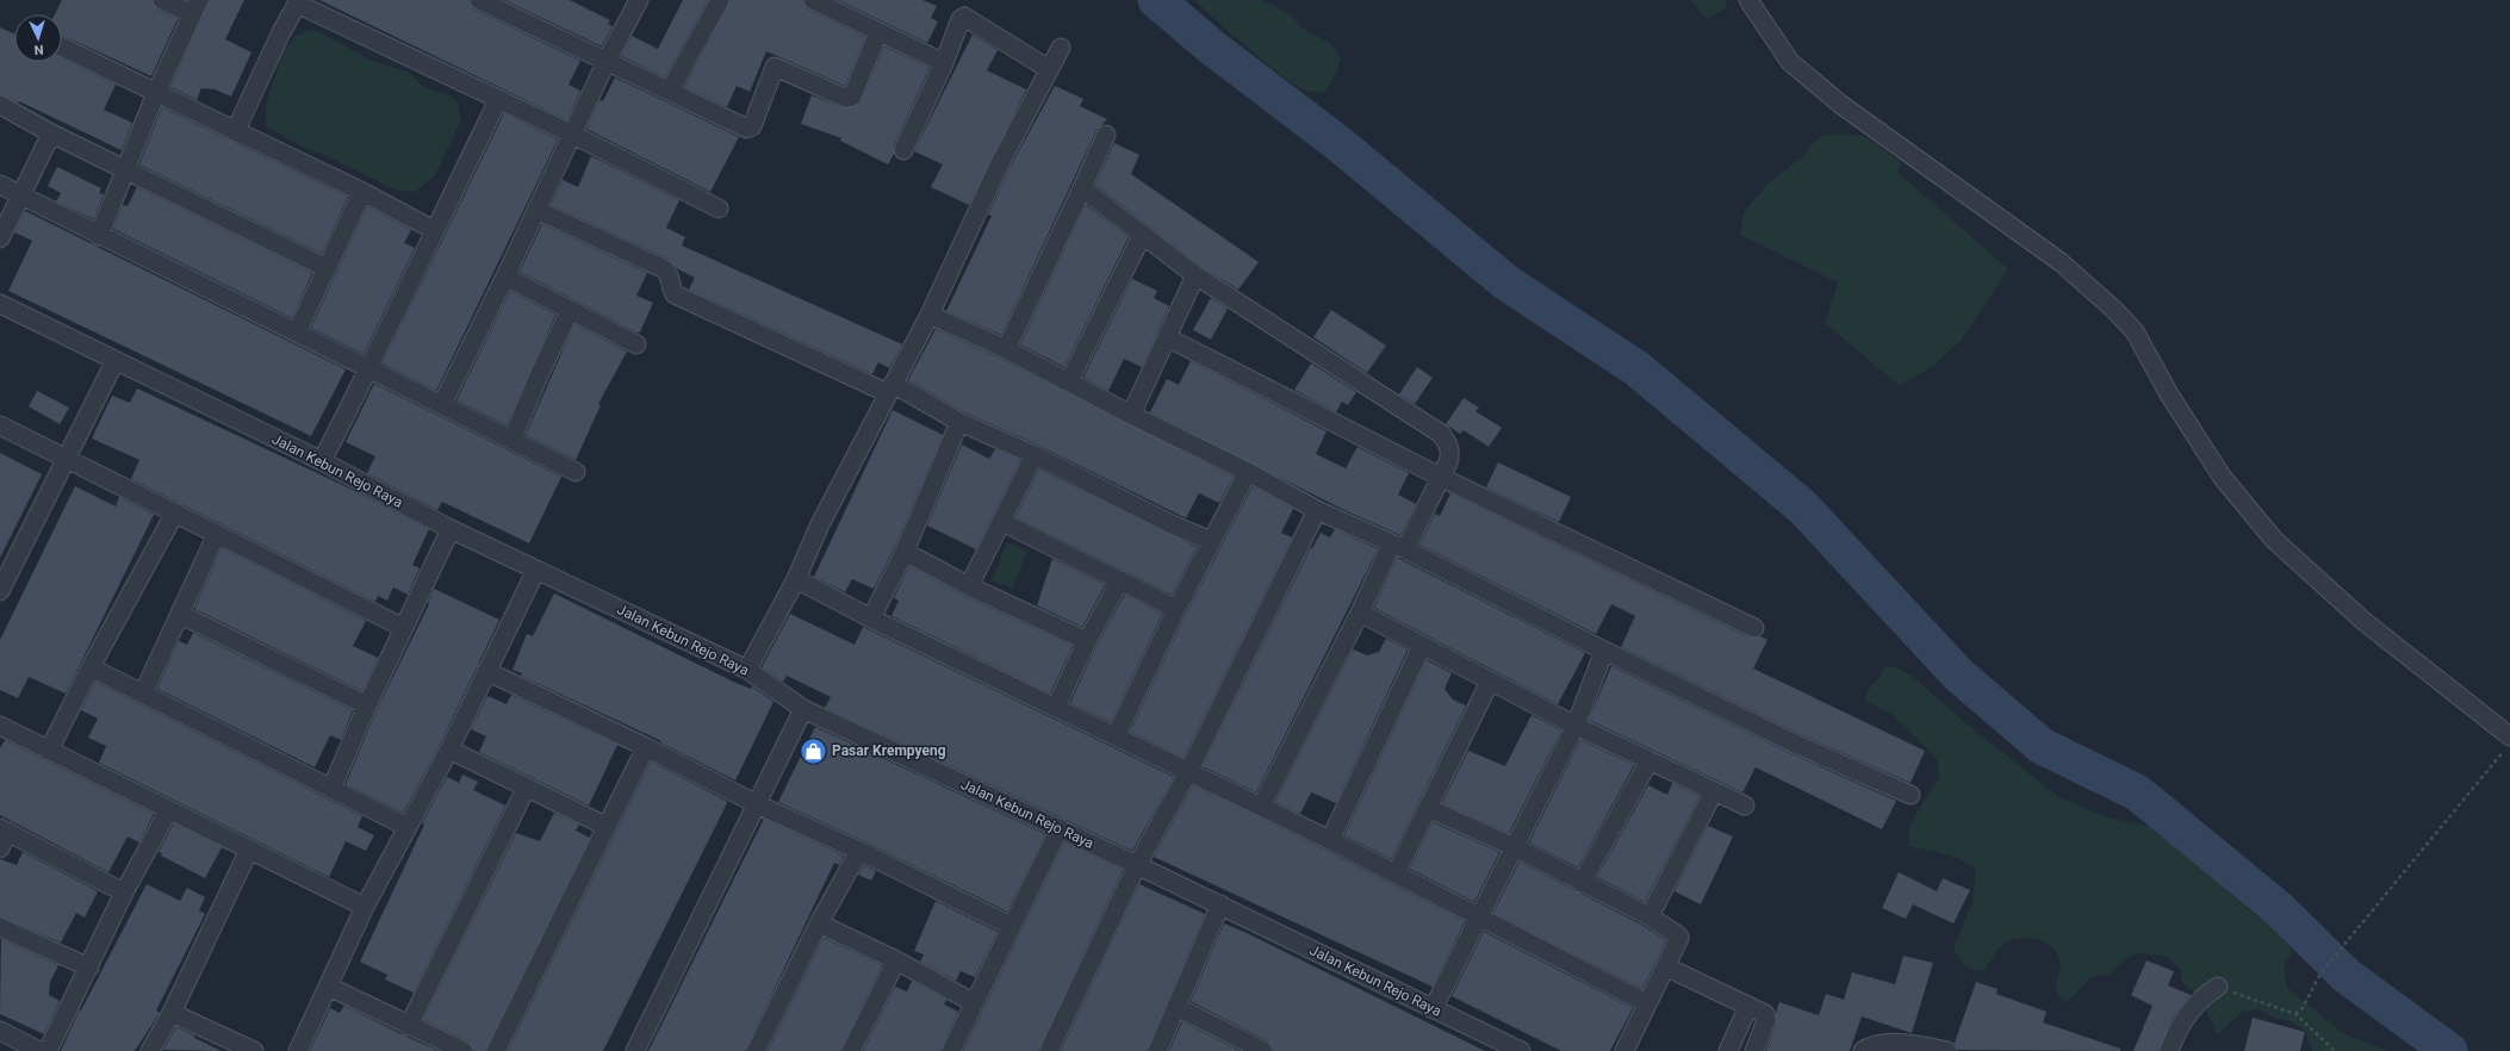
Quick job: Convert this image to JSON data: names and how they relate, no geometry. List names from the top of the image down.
{
  "streets": {
    "street": ["Jalan Kebun Rejo Raya"]
  },
  "places": {
    "shop": ["Pasar Krempyeng"]
  },
  "north": "bottom"
}
